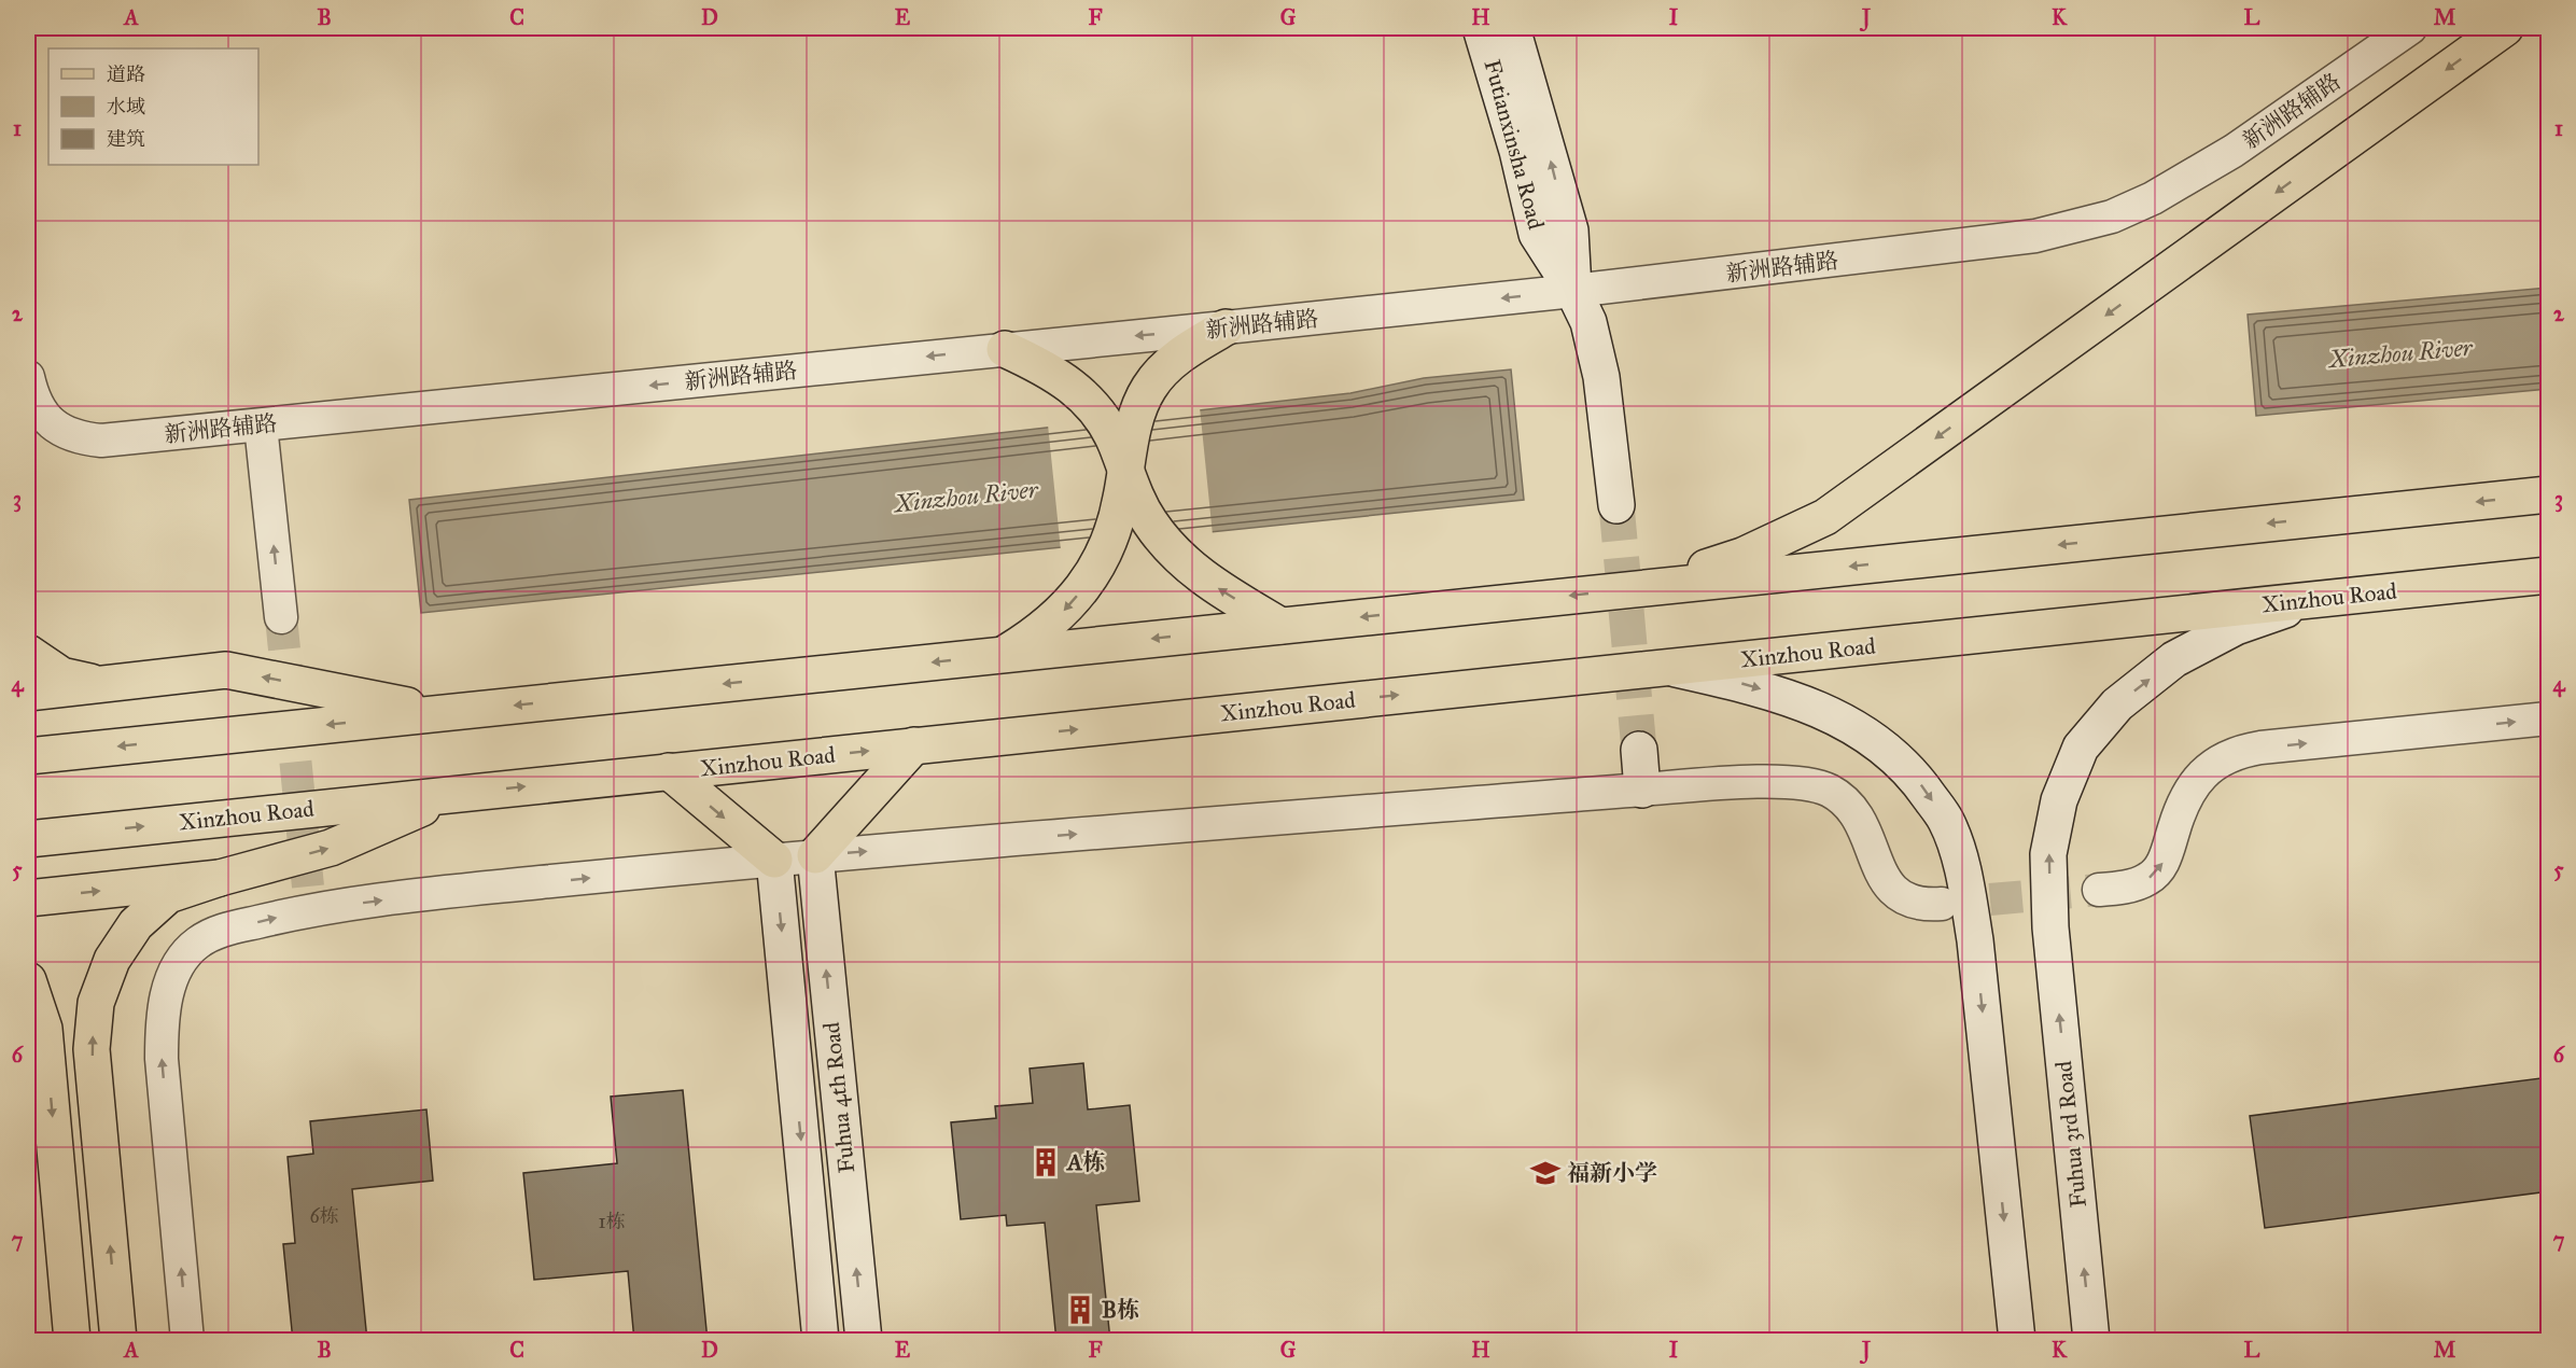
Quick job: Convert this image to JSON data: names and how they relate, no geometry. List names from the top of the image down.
{
  "streets": {
    "main road": ["Xinzhou Road"],
    "street": [
      "新洲路辅路",
      "Futianxinsha Road",
      "Fuhua 4th Road",
      "Fuhua 3rd Road"
    ]
  },
  "crossings": [
    ["新洲路辅路", "Futianxinsha Road"],
    ["Xinzhou Road", "Fuhua 3rd Road"]
  ],
  "one_way": ["新洲路辅路", "Fuhua 3rd Road"],
  "water": ["Xinzhou River"],
  "places": {
    "building": ["A栋", "B栋"],
    "school or university": ["福新小学"]
  },
  "house_numbers": ["6栋", "1栋"],
  "legend": ["道路", "水域", "建筑"],
  "grid": {
    "columns": [
      "A",
      "B",
      "C",
      "D",
      "E",
      "F",
      "G",
      "H",
      "I",
      "J",
      "K",
      "L",
      "M"
    ],
    "rows": [
      "1",
      "2",
      "3",
      "4",
      "5",
      "6",
      "7"
    ]
  }
}
